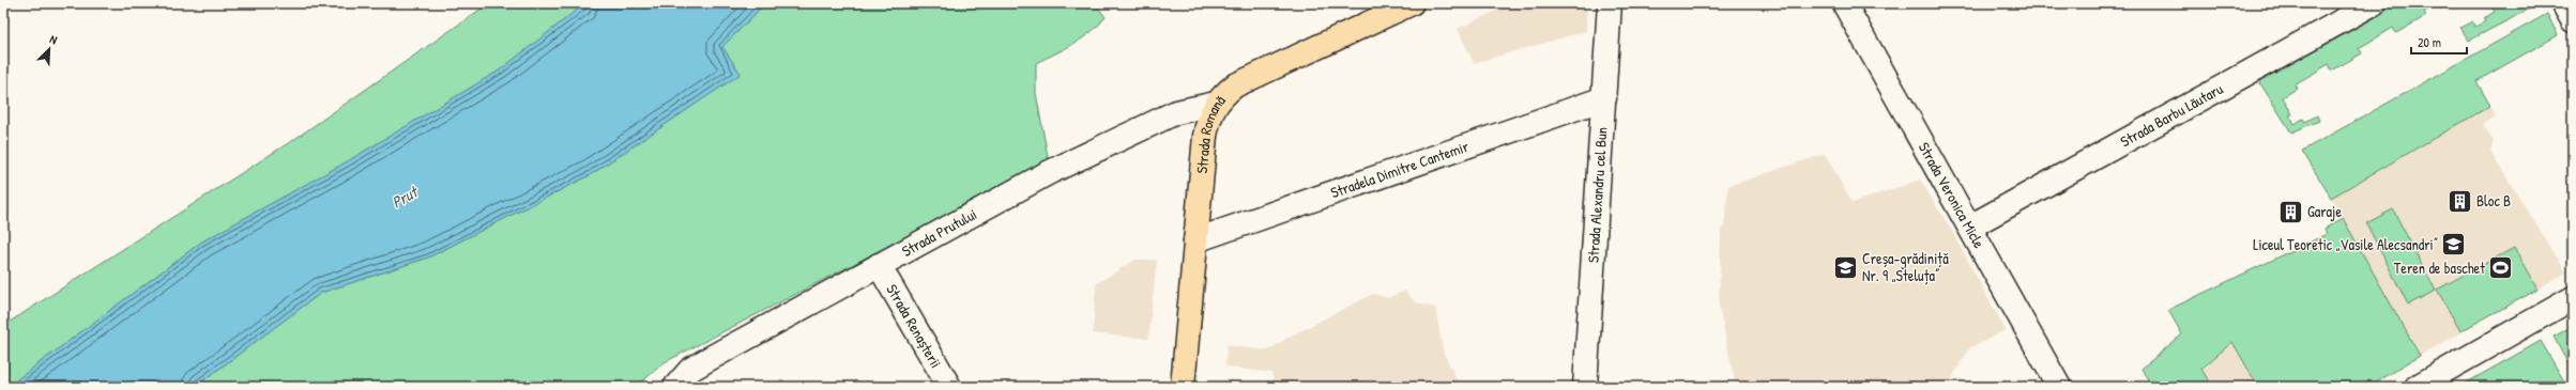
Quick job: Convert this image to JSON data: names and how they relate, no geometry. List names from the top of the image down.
{
  "streets": {
    "main road": ["Strada Romană"],
    "street": [
      "Strada Barbu Lăutaru",
      "Stradela Dimitre Cantemir",
      "Strada Veronica Micle",
      "Strada Alexandru cel Bun",
      "Strada Prutului",
      "Strada Renașterii"
    ]
  },
  "crossings": [
    ["Strada Barbu Lăutaru", "Strada Veronica Micle"],
    ["Strada Romană", "Stradela Dimitre Cantemir"],
    ["Strada Romană", "Strada Prutului"],
    ["Stradela Dimitre Cantemir", "Strada Alexandru cel Bun"],
    ["Strada Prutului", "Strada Renașterii"]
  ],
  "water": ["Prut"],
  "places": {
    "building": ["Bloc B", "Garaje"],
    "school or university": ["Liceul Teoretic „Vasile Alecsandri”", "Creșa-grădiniță Nr. 9 „Steluța”"],
    "sports": ["Teren de baschet"]
  },
  "scale_bar": "20 m",
  "north": "top right"
}
